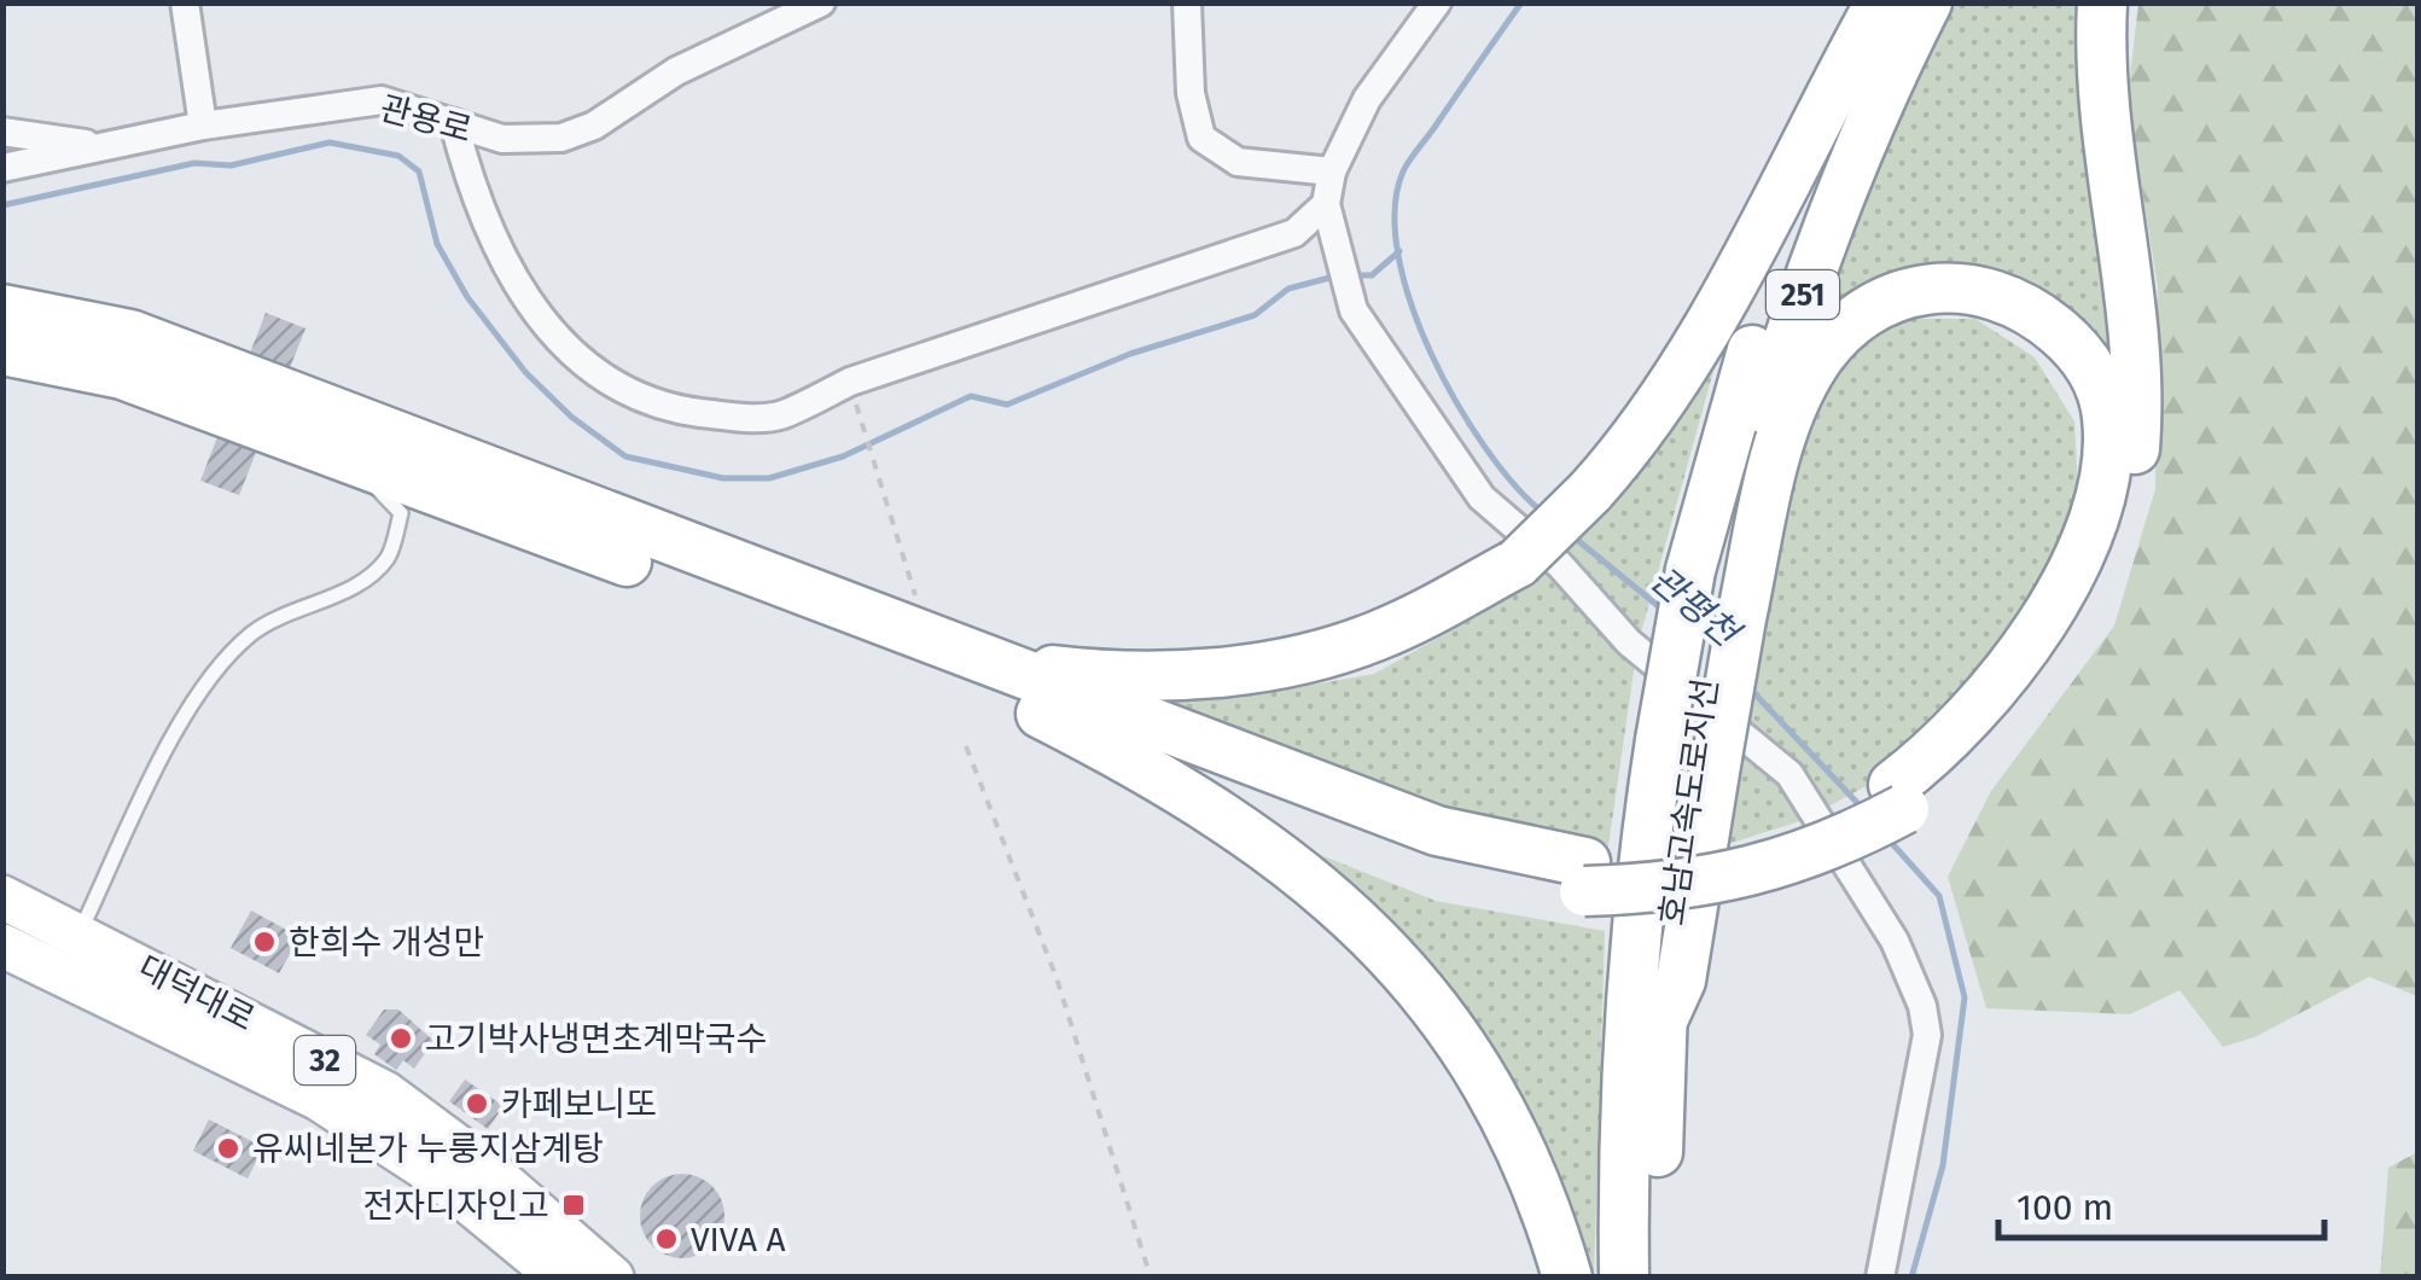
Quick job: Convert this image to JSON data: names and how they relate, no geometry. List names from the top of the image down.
{
  "streets": {
    "highway": ["251", "호남고속도로지선"],
    "main road": ["대덕대로", "32"],
    "street": ["관용로"]
  },
  "water": ["관평천"],
  "places": {
    "other": [
      "한희수 개성만",
      "고기박사냉면초계막국수",
      "카페보니또",
      "유씨네본가 누룽지삼계탕",
      "VIVA A"
    ],
    "transit": ["전자디자인고"]
  },
  "scale_bar": "100 m"
}
